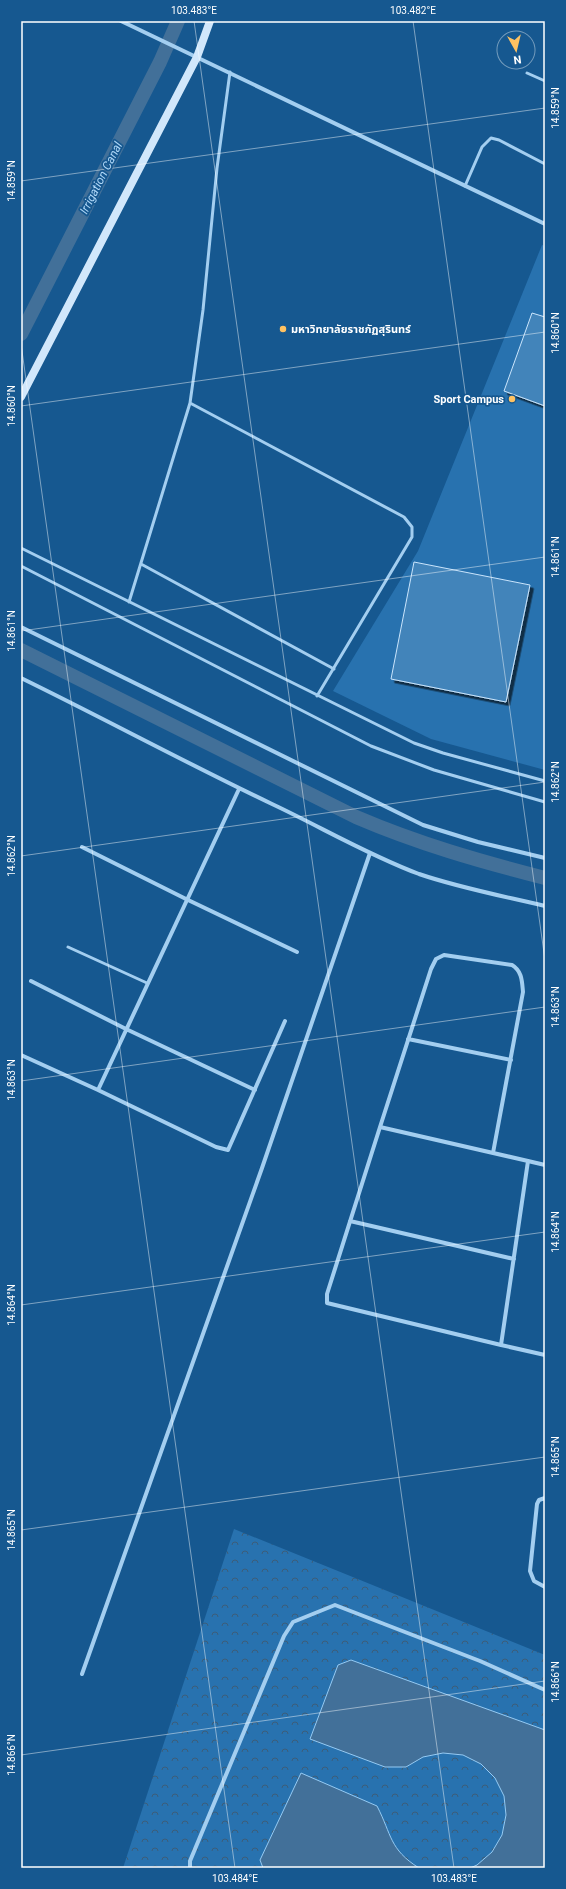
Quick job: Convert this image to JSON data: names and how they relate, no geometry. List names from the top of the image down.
{
  "water": ["Irrigation Canal"],
  "places": ["มหาวิทยาลัยราชภัฏสุรินทร์", "Sport Campus"],
  "north": "bottom",
  "coordinates": [
    "103.483°E",
    "103.482°E",
    "14.859°N",
    "14.860°N",
    "14.861°N",
    "14.862°N",
    "14.863°N",
    "14.864°N",
    "14.865°N",
    "14.866°N",
    "103.484°E"
  ]
}
